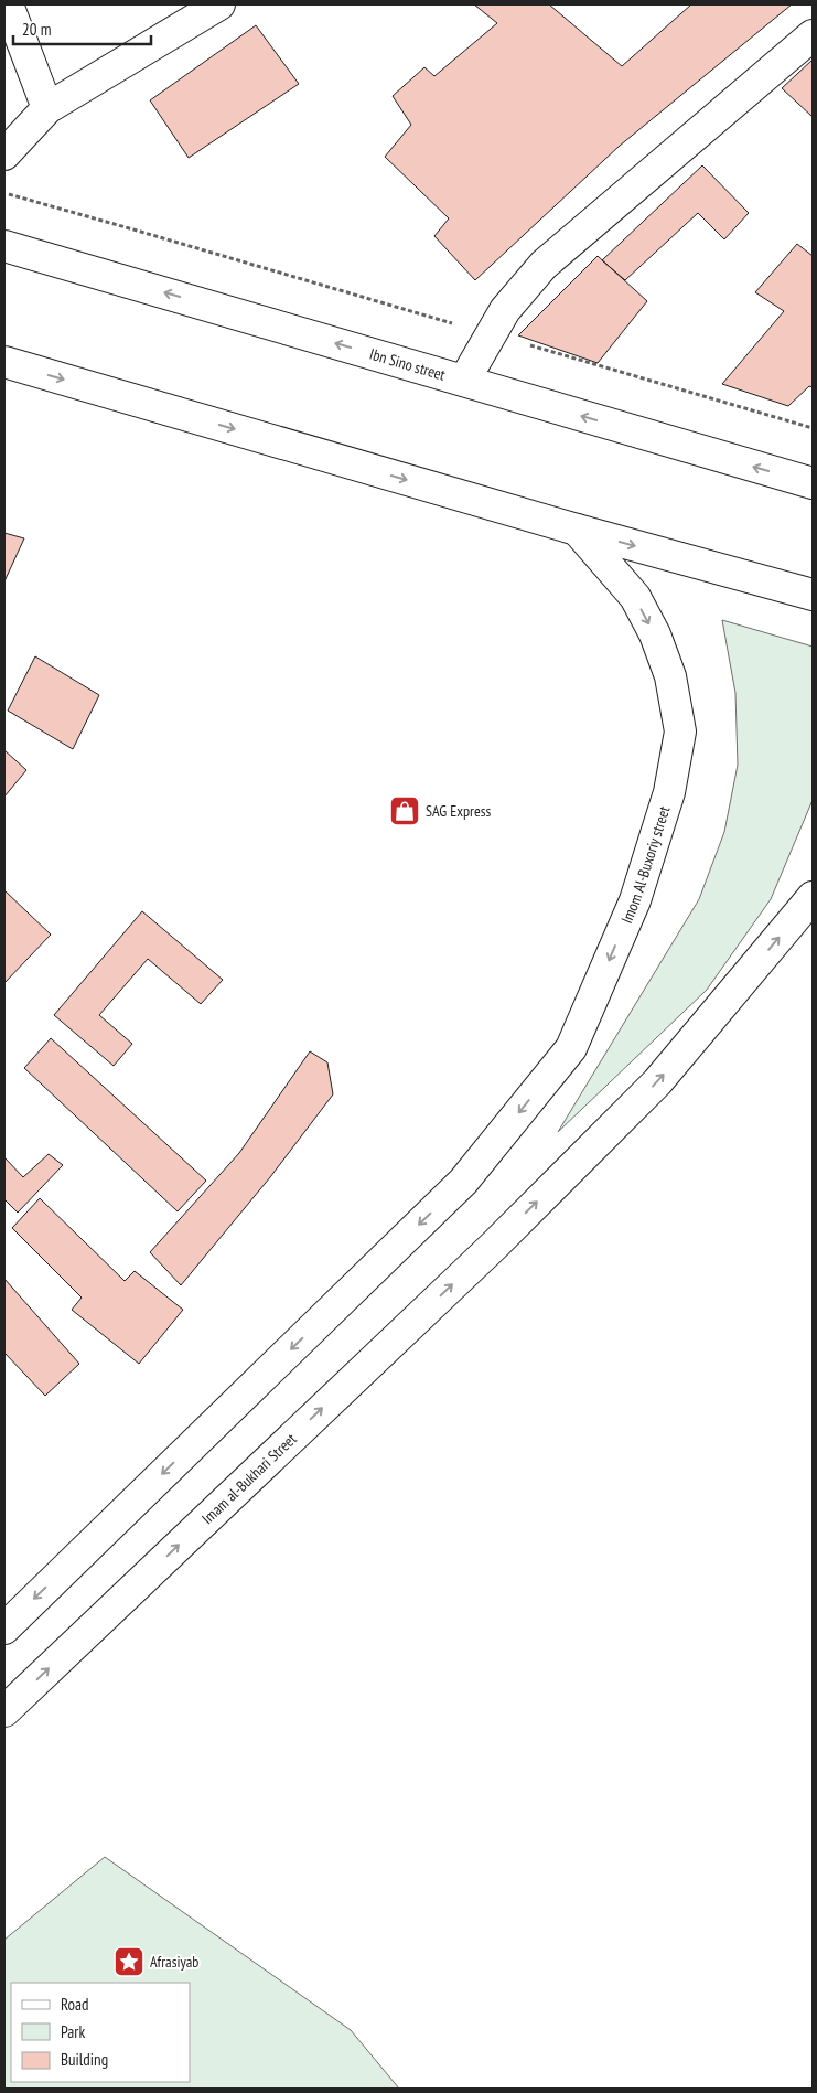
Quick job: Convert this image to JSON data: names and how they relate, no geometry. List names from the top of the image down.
{
  "streets": {
    "main road": ["Ibn Sino street", "Imom Al-Buxoriy street", "Imam al-Bukhari Street"]
  },
  "one_way": ["Imom Al-Buxoriy street", "Imam al-Bukhari Street"],
  "places": {
    "shop": ["SAG Express"],
    "place": ["Afrasiyab"]
  },
  "legend": ["Road", "Park", "Building"],
  "scale_bar": "20 m"
}
